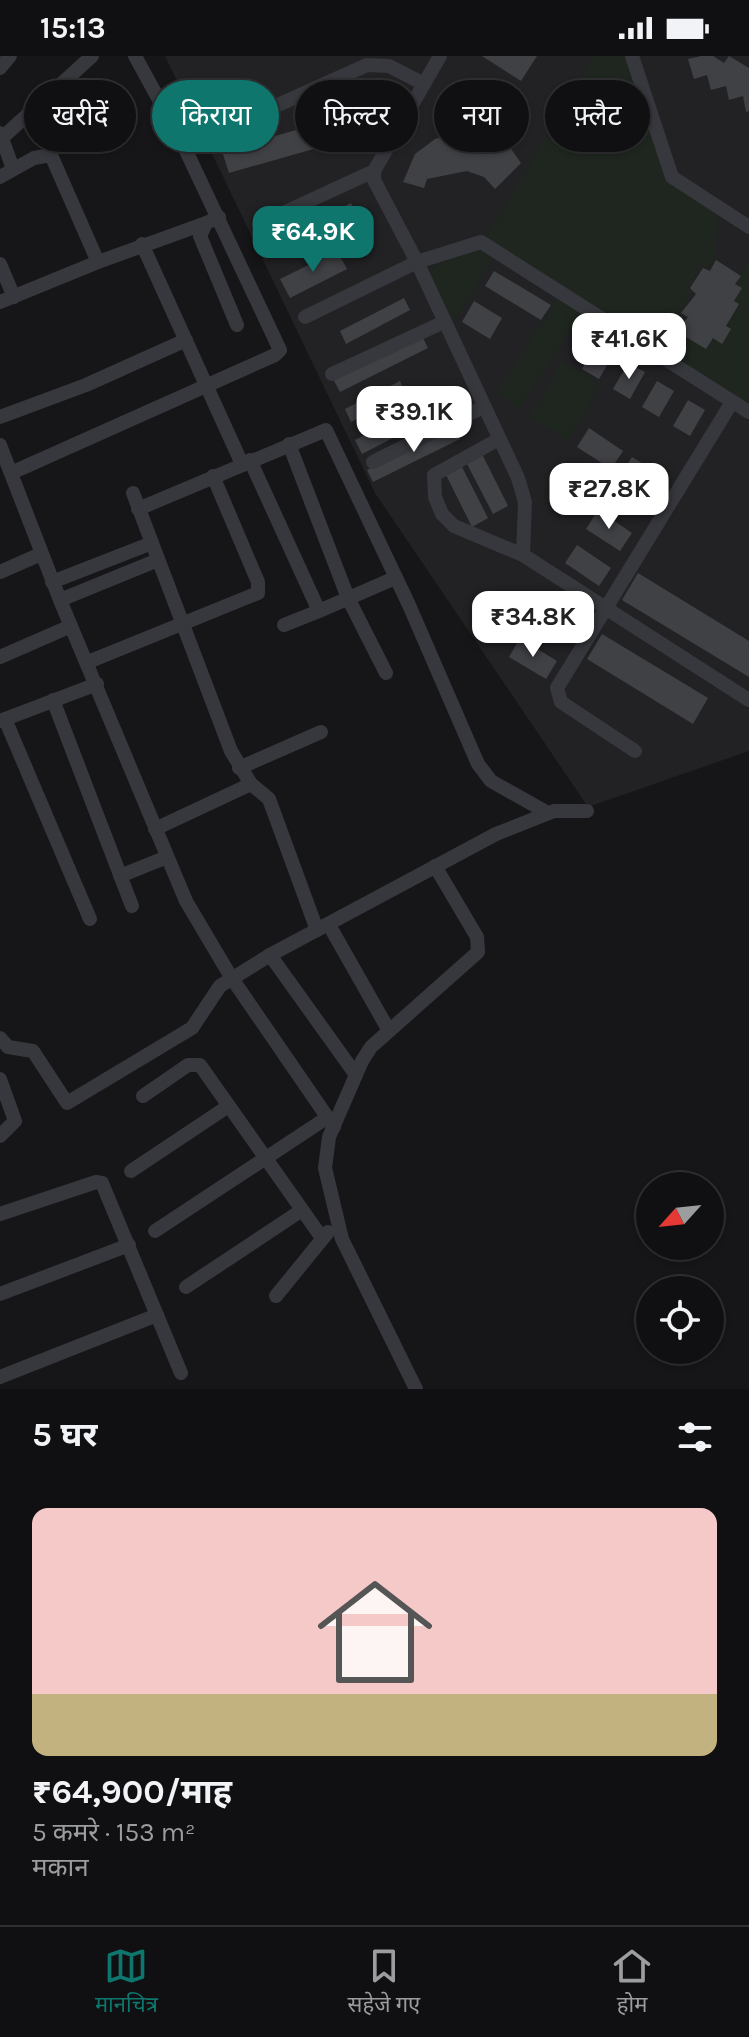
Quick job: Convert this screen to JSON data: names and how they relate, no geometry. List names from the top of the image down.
{
  "north": "bottom left",
  "page": {
    "status": "15:13",
    "chip": [
      "खरीदें",
      "किराया",
      "फ़िल्टर",
      "नया",
      "फ़्लैट"
    ],
    "price": [
      "₹64.9K",
      "₹41.6K",
      "₹39.1K",
      "₹27.8K",
      "₹34.8K"
    ],
    "heading": "5 घर",
    "list": [
      {
        "name": "₹64,900/माह",
        "note": "5 कमरे · 153 m² · मकान"
      }
    ],
    "tabs": ["मानचित्र", "सहेजे गए", "होम"]
  }
}
